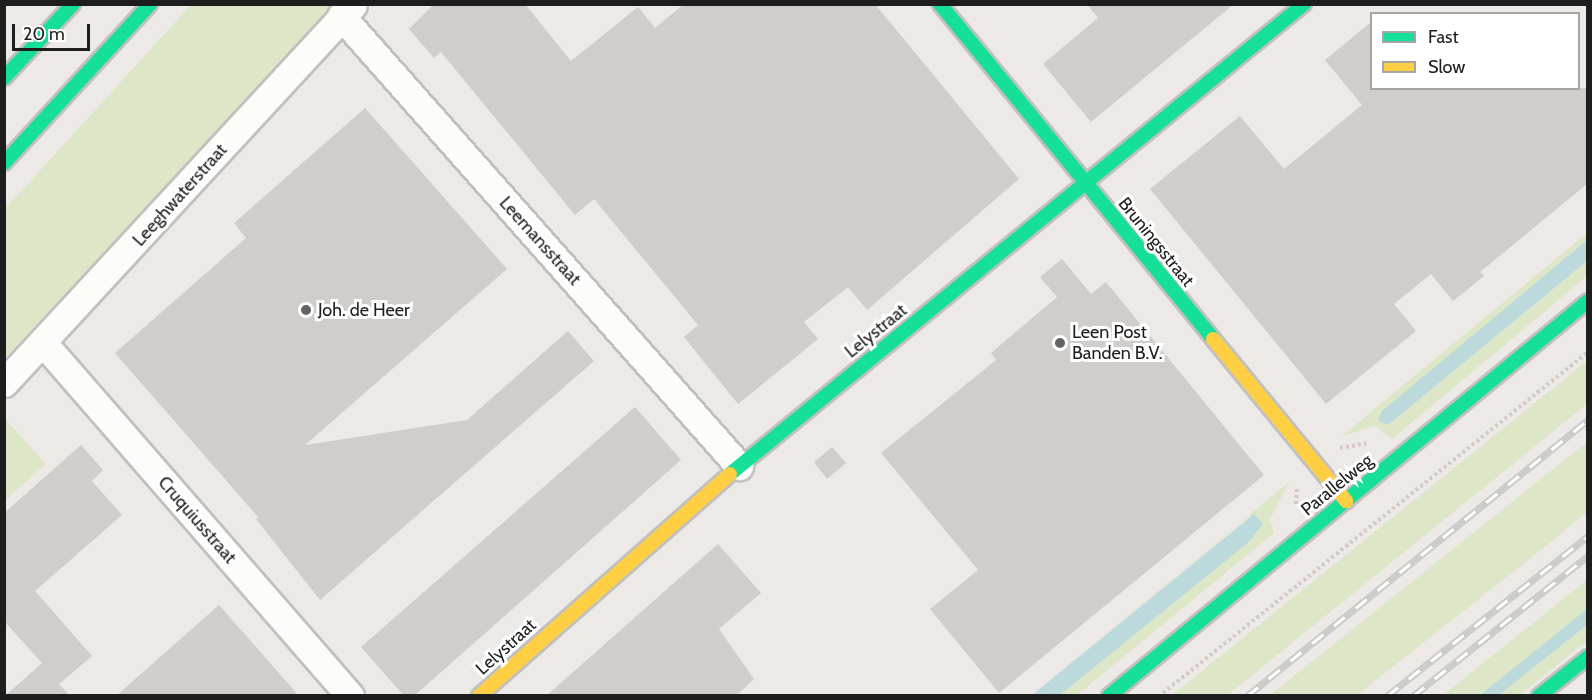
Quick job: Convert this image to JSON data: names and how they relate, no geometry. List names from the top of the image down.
{
  "streets": {
    "main road": ["Bruningsstraat", "Lelystraat", "Parallelweg"],
    "street": ["Leeghwaterstraat", "Leemansstraat", "Cruquiusstraat"]
  },
  "crossings": [
    ["Leeghwaterstraat", "Leemansstraat"],
    ["Leeghwaterstraat", "Cruquiusstraat"],
    ["Leemansstraat", "Lelystraat"],
    ["Bruningsstraat", "Lelystraat"],
    ["Bruningsstraat", "Parallelweg"]
  ],
  "places": ["Joh. de Heer", "Leen Post Banden B.V."],
  "legend": ["Fast", "Slow"],
  "scale_bar": "20 m"
}
